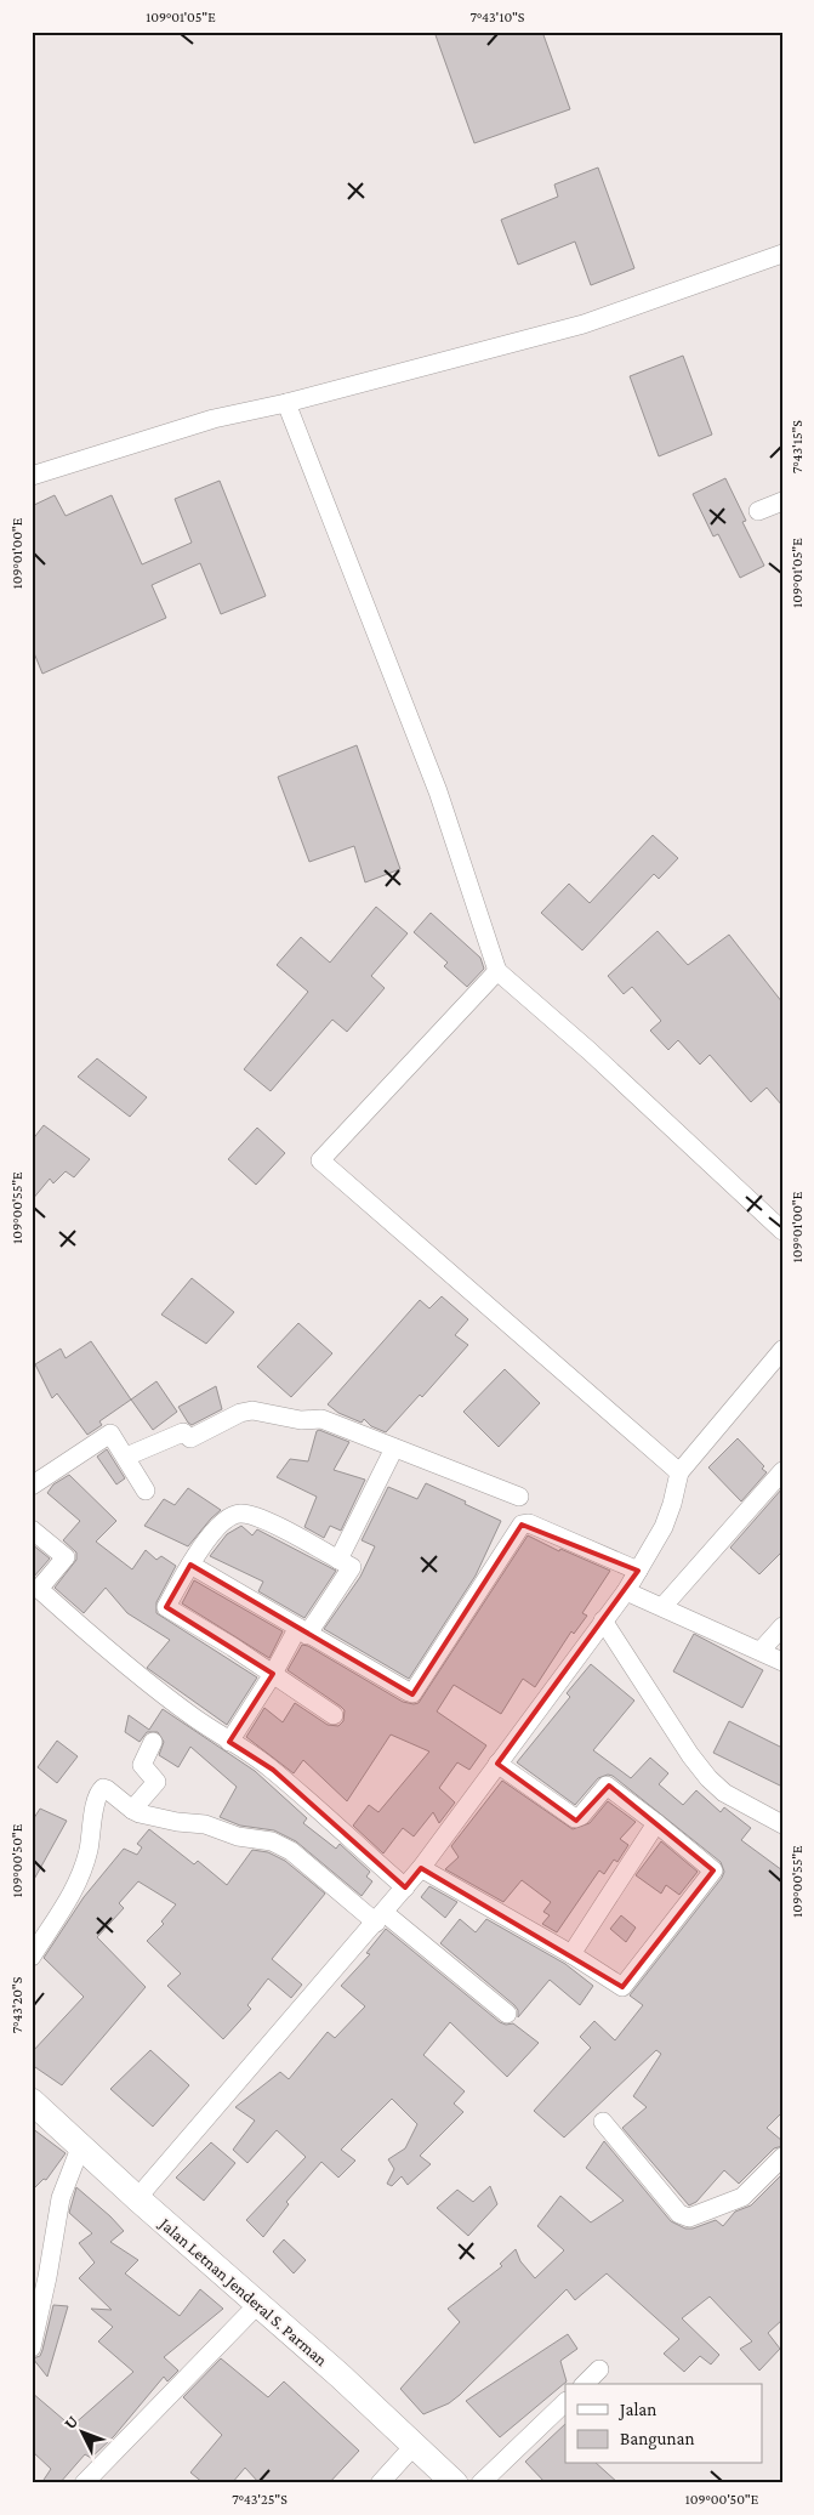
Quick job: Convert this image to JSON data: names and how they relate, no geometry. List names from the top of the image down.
{
  "streets": {
    "main road": ["Jalan Letnan Jenderal S. Parman"]
  },
  "legend": ["Jalan", "Bangunan"],
  "north": "top left",
  "coordinates": [
    "109°01'05\"E",
    "7°43'10\"S",
    "7°43'15\"S",
    "109°01'00\"E",
    "109°00'55\"E",
    "109°00'50\"E",
    "7°43'20\"S",
    "7°43'25\"S"
  ]
}
